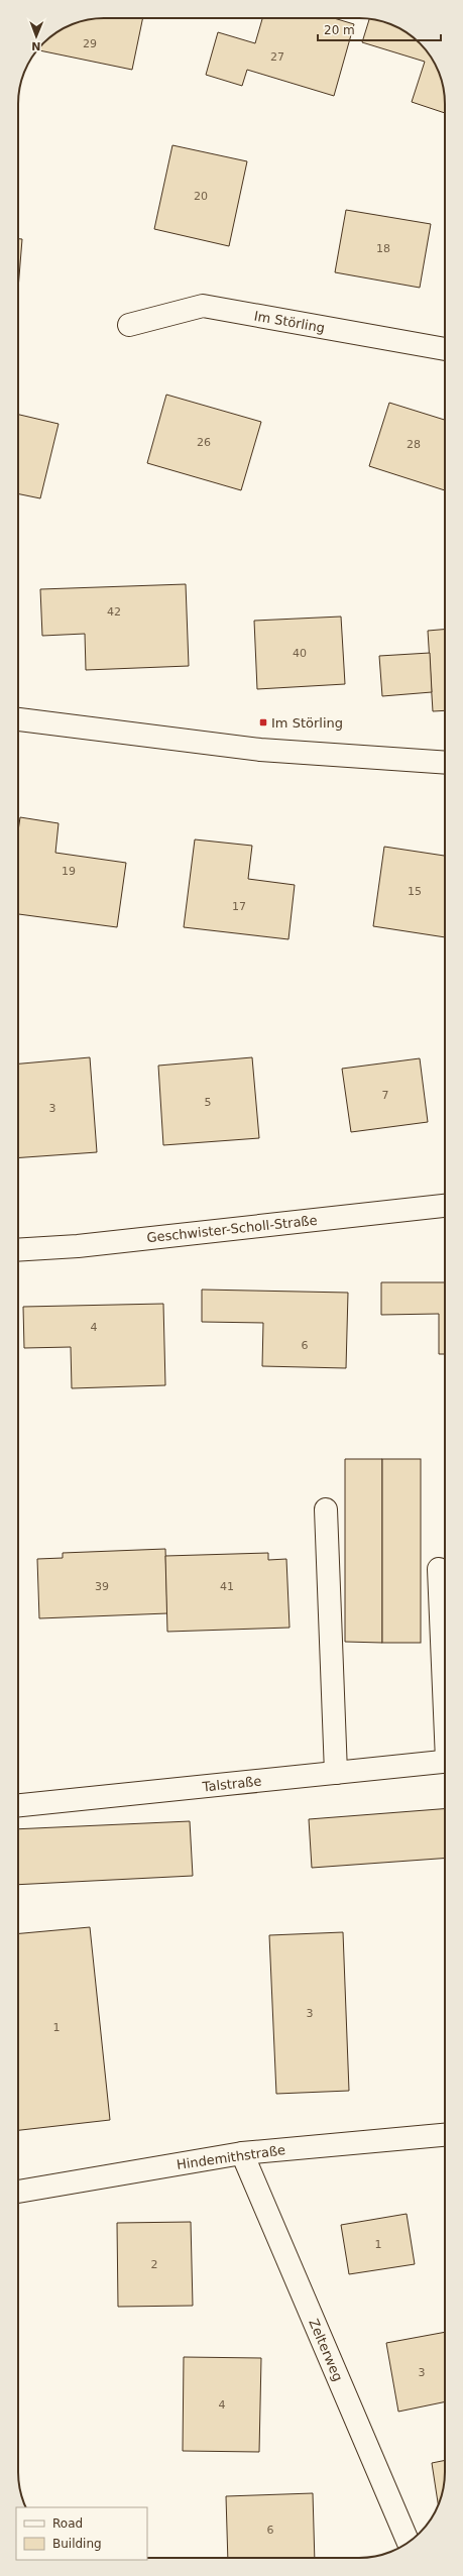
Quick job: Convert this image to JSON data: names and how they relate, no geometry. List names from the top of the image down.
{
  "streets": {
    "street": [
      "Im Störling",
      "Geschwister-Scholl-Straße",
      "Talstraße",
      "Hindemithstraße",
      "Zelterweg"
    ]
  },
  "crossings": [
    ["Hindemithstraße", "Zelterweg"]
  ],
  "places": {
    "transit": ["Im Störling"]
  },
  "house_numbers": [
    "29",
    "27",
    "20",
    "18",
    "26",
    "28",
    "42",
    "40",
    "19",
    "15",
    "17",
    "7",
    "5",
    "3",
    "4",
    "6",
    "39",
    "41",
    "3",
    "1",
    "1",
    "2",
    "3",
    "4",
    "6"
  ],
  "legend": ["Road", "Building"],
  "scale_bar": "20 m",
  "north": "bottom"
}
